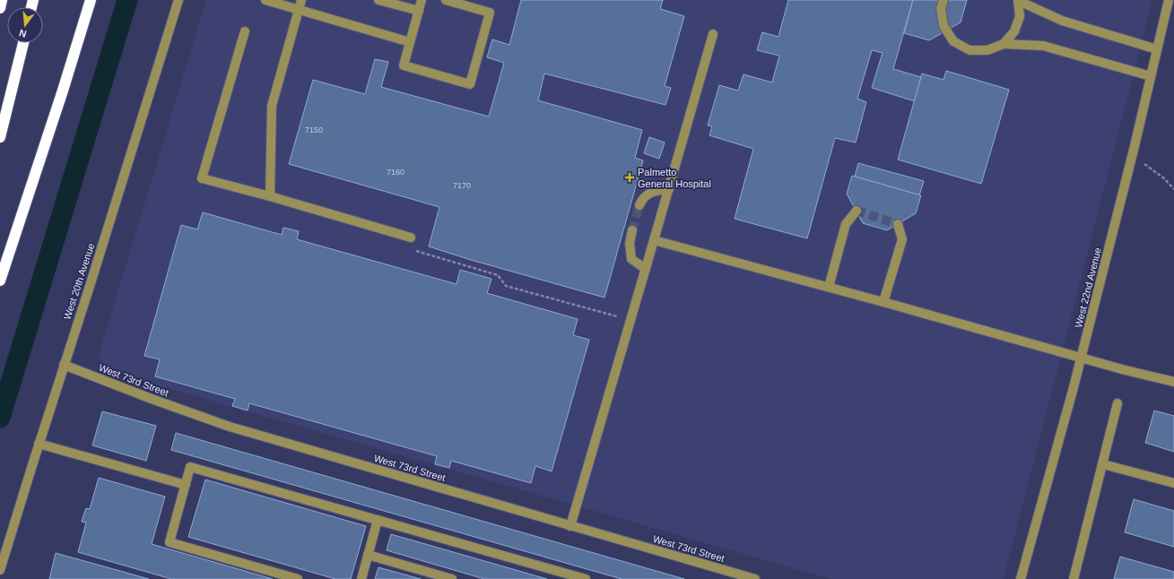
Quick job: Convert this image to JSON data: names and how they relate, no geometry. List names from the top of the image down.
{
  "streets": {
    "street": ["West 20th Avenue", "West 22nd Avenue", "West 73rd Street"]
  },
  "crossings": [
    ["West 20th Avenue", "West 73rd Street"]
  ],
  "places": {
    "health": ["Palmetto General Hospital"]
  },
  "house_numbers": ["7150", "7160", "7170"],
  "north": "bottom"
}
